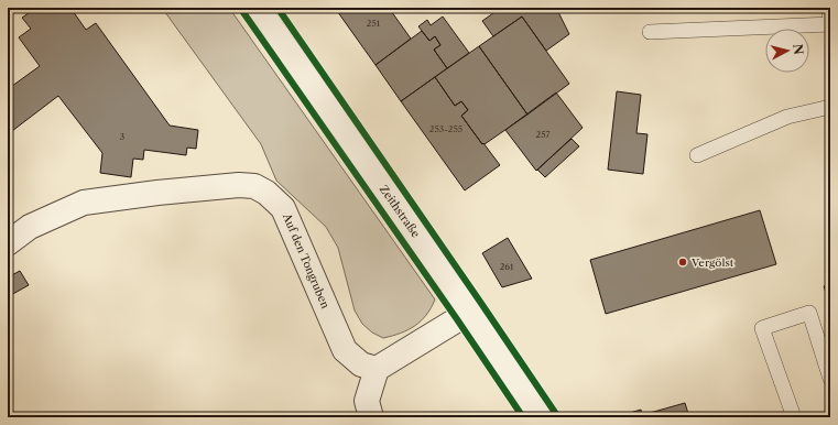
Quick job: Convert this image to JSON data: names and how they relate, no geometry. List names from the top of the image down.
{
  "streets": {
    "street": ["Zeithstraße", "Auf den Tongruben"]
  },
  "places": ["Vergölst"],
  "house_numbers": [
    "251",
    "253-255",
    "257",
    "3",
    "261"
  ],
  "north": "right"
}
